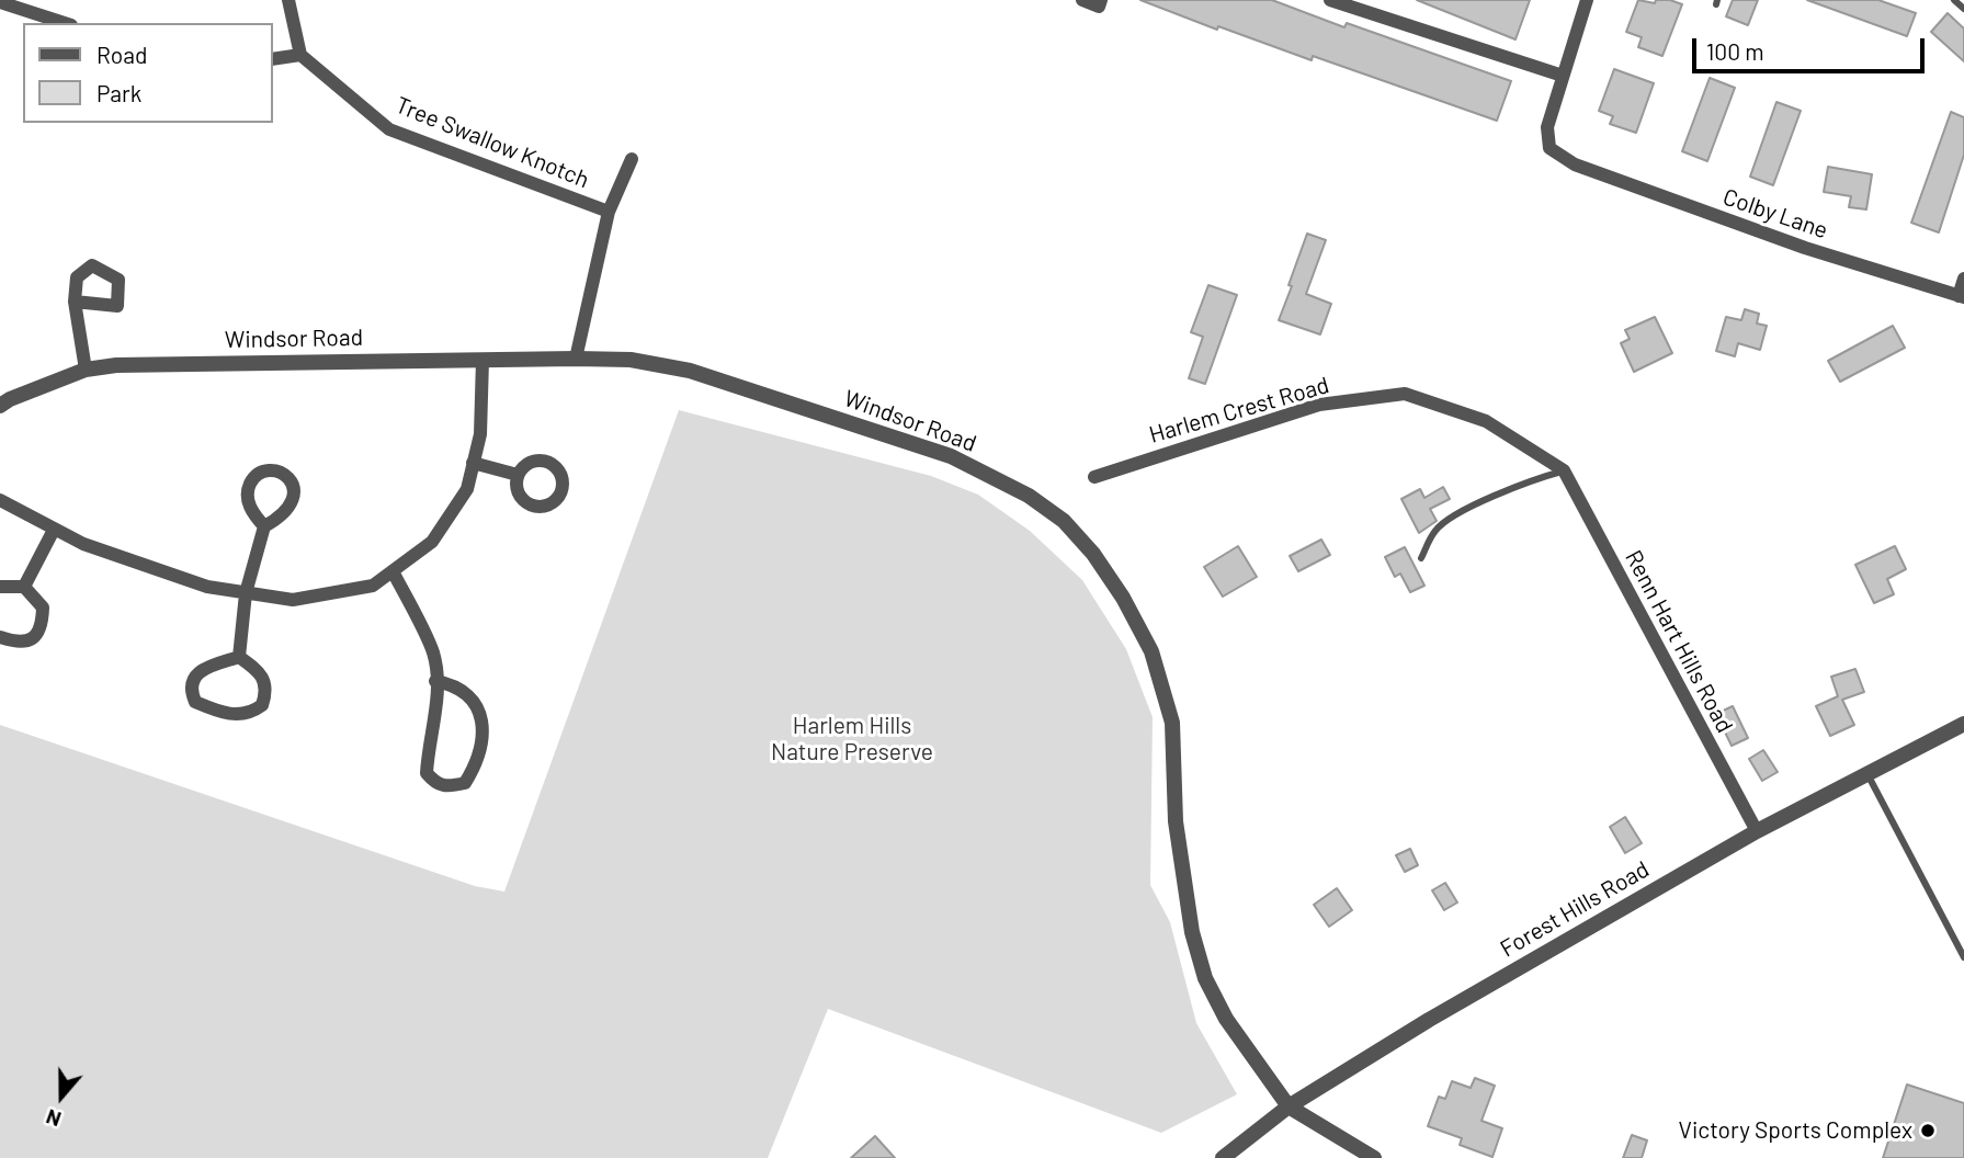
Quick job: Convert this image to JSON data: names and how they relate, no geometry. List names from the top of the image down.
{
  "streets": {
    "street": [
      "Tree Swallow Knotch",
      "Colby Lane",
      "Windsor Road",
      "Harlem Crest Road",
      "Renn Hart Hills Road",
      "Forest Hills Road"
    ]
  },
  "crossings": [
    ["Windsor Road", "Forest Hills Road"],
    ["Harlem Crest Road", "Renn Hart Hills Road"],
    ["Renn Hart Hills Road", "Forest Hills Road"]
  ],
  "parks": ["Harlem Hills Nature Preserve"],
  "places": ["Victory Sports Complex"],
  "legend": ["Road", "Park"],
  "scale_bar": "100 m",
  "north": "bottom"
}
